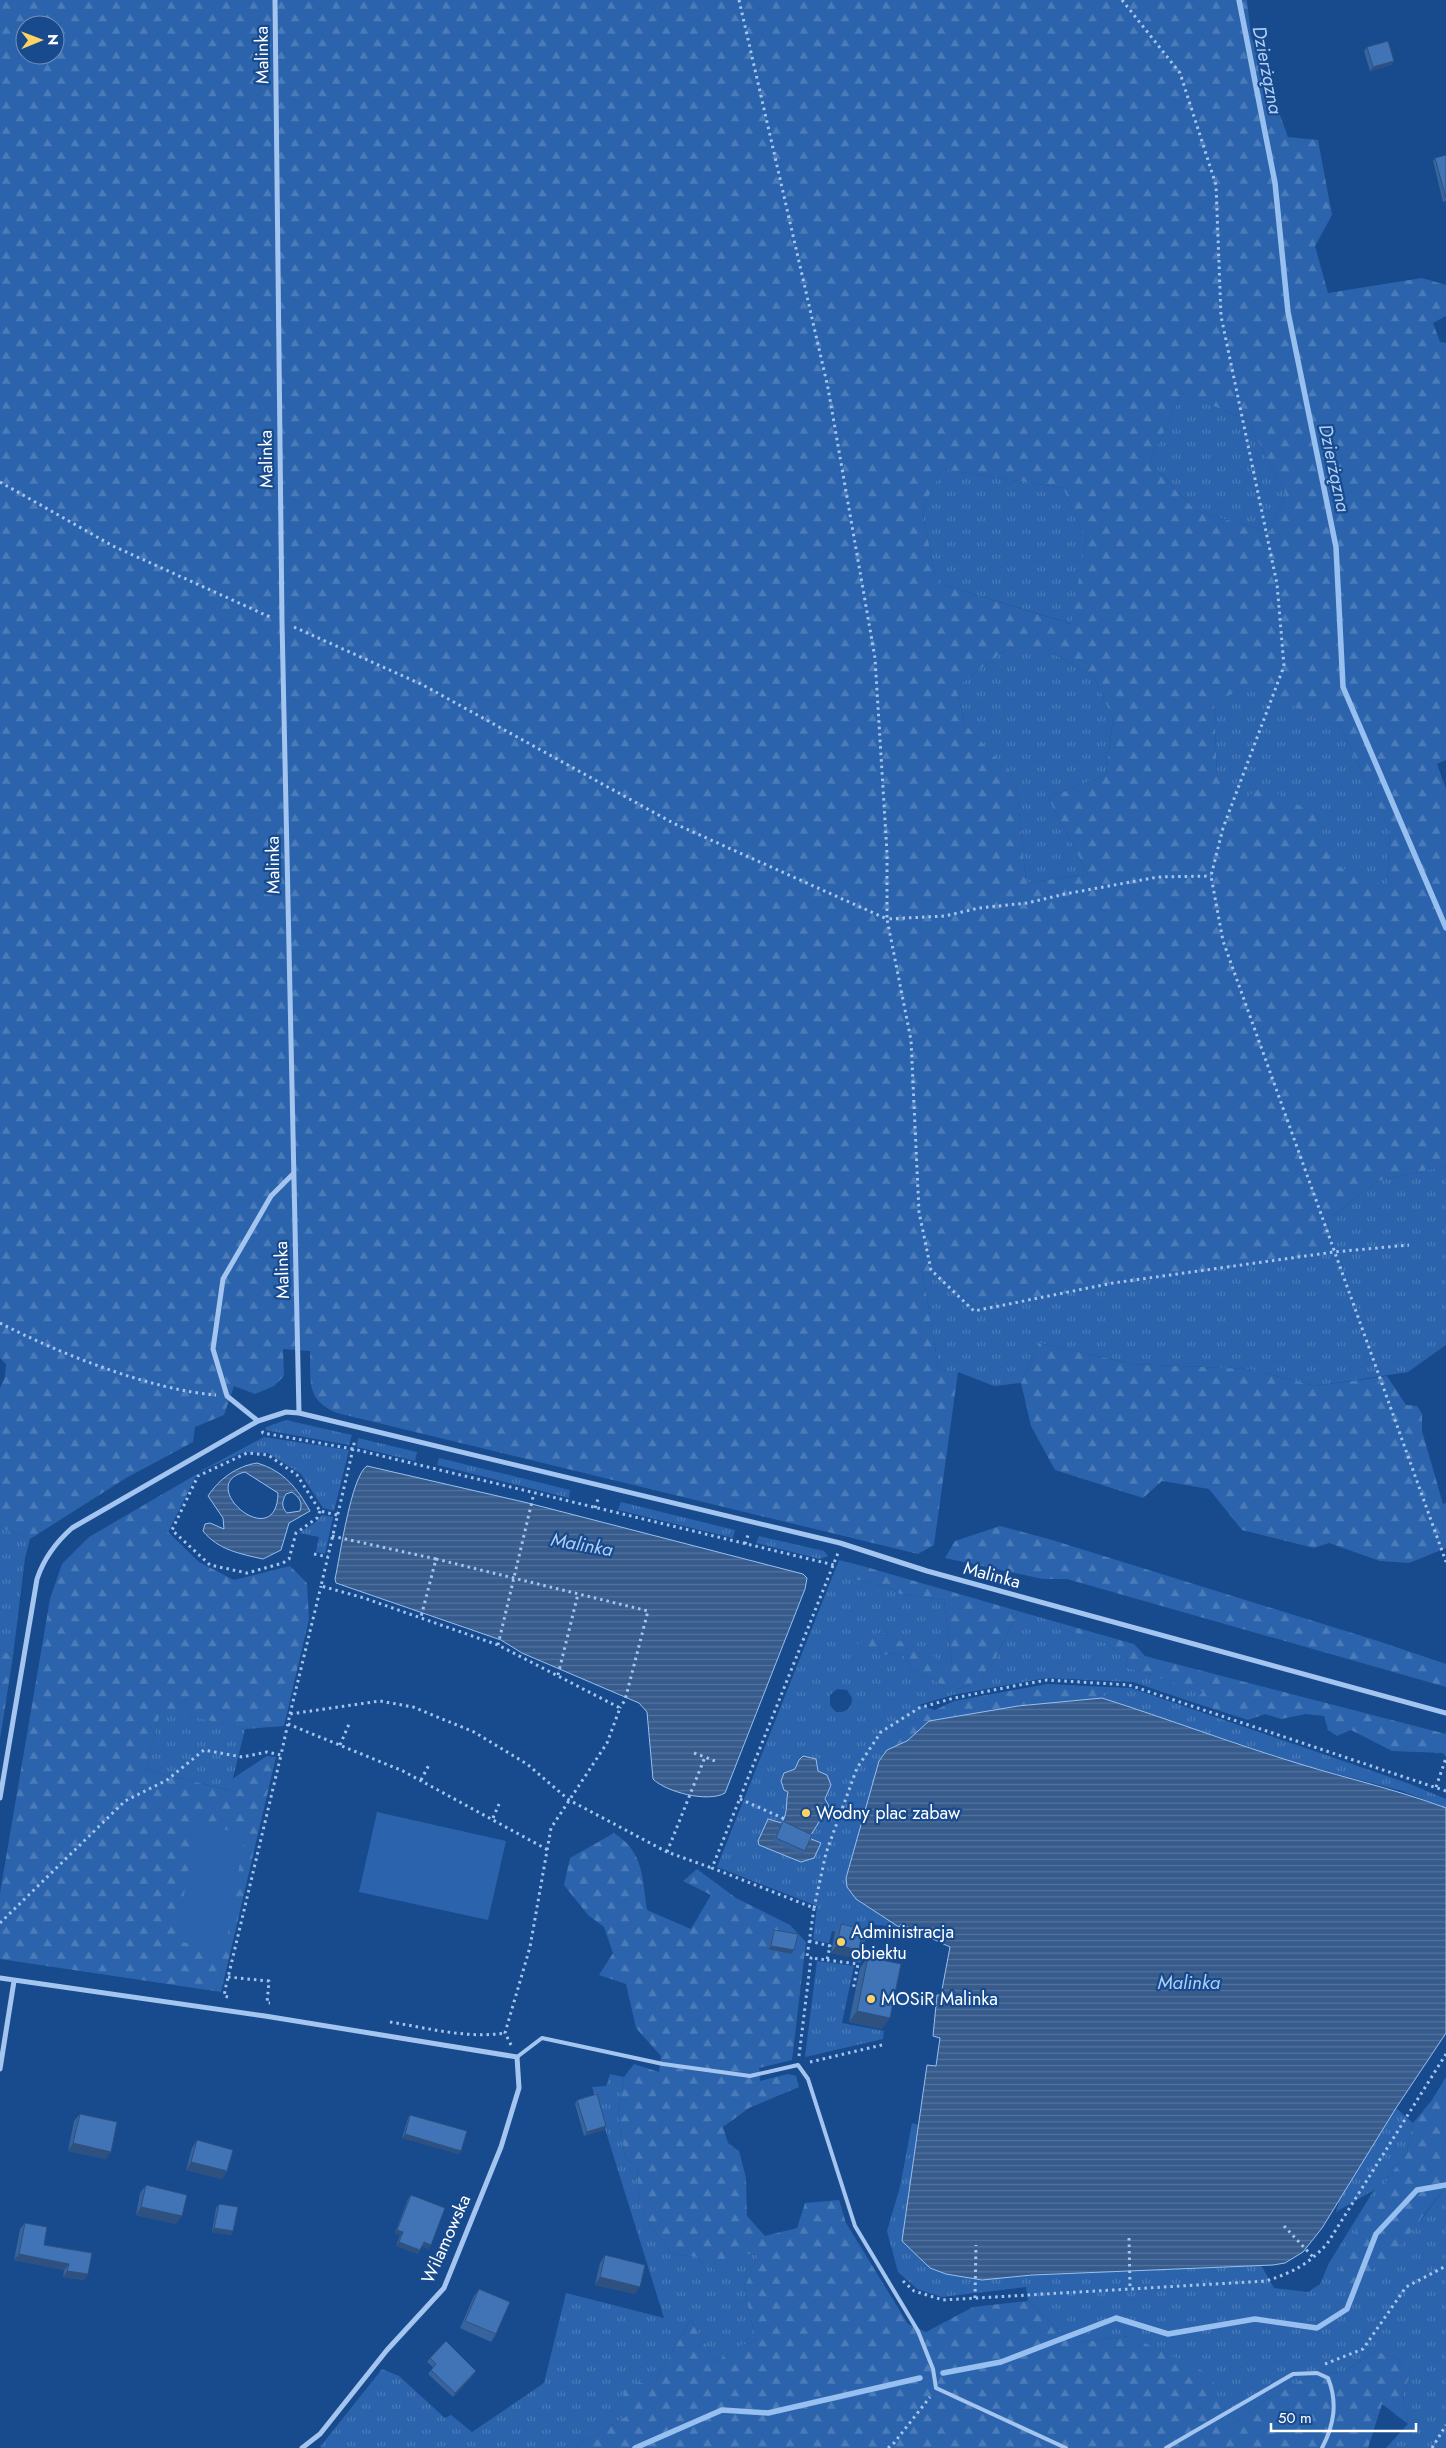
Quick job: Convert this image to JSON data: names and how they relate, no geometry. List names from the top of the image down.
{
  "streets": {
    "street": ["Malinka", "Wilamowska"]
  },
  "water": ["Dzierżązna", "Malinka"],
  "places": ["Wodny plac zabaw", "Administracja obiektu", "MOSiR Malinka"],
  "scale_bar": "50 m",
  "north": "right"
}
